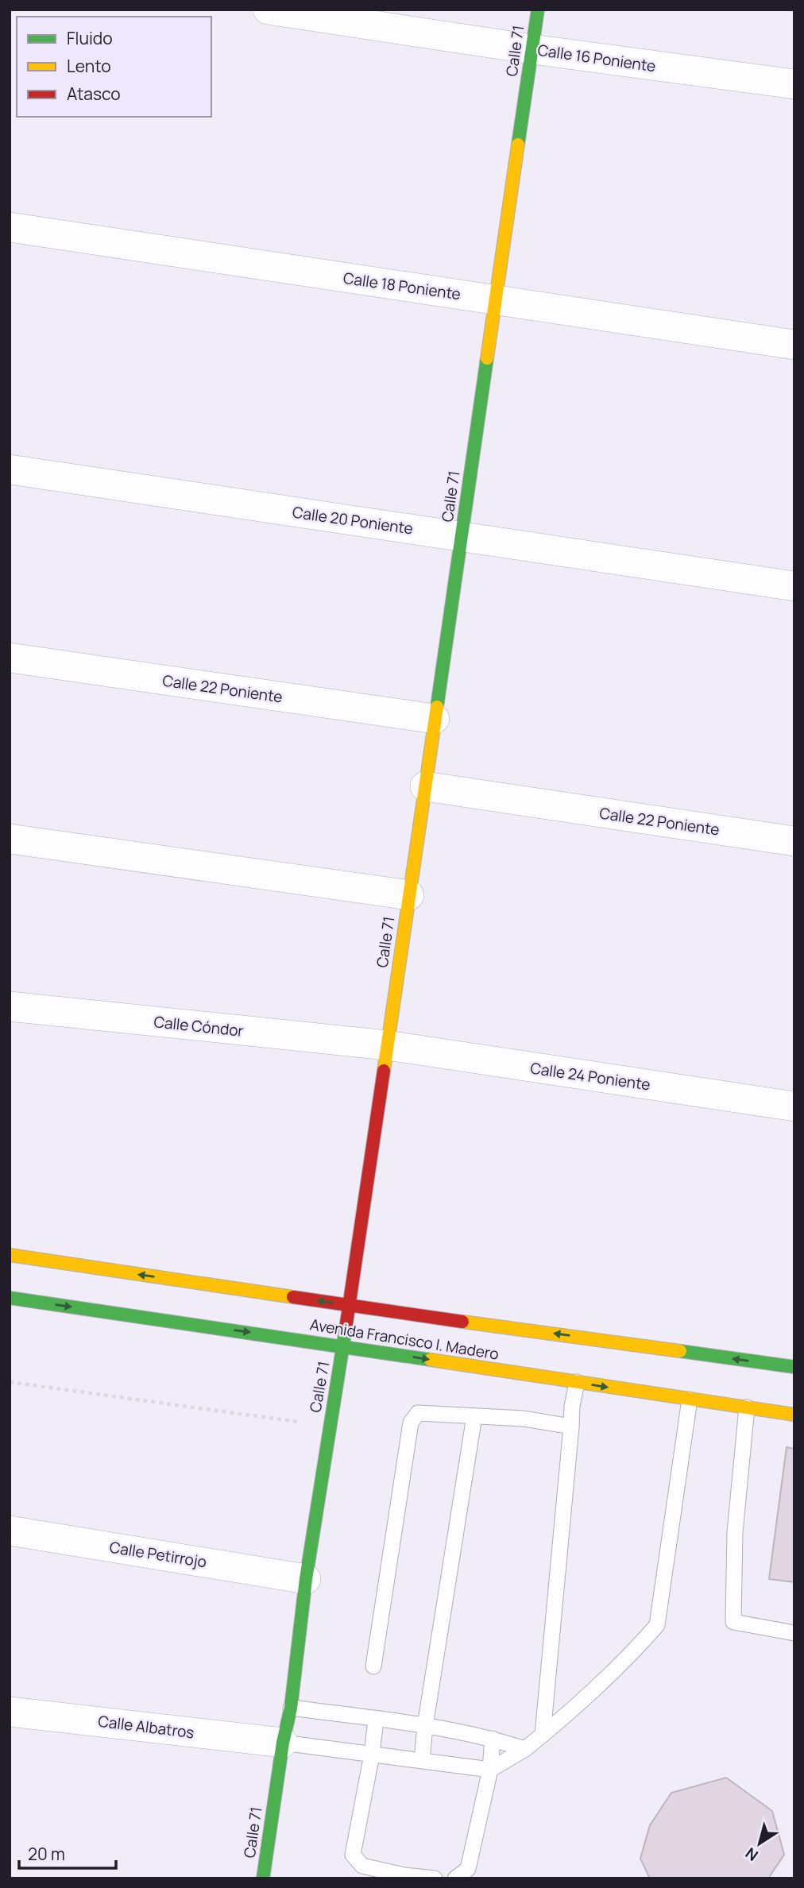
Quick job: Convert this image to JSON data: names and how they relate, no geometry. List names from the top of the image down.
{
  "streets": {
    "street": [
      "Calle 71",
      "Calle 16 Poniente",
      "Calle 18 Poniente",
      "Calle 20 Poniente",
      "Calle 22 Poniente",
      "Calle Cóndor",
      "Calle 24 Poniente",
      "Avenida Francisco I. Madero",
      "Calle Petirrojo",
      "Calle Albatros"
    ]
  },
  "crossings": [
    ["Calle 71", "Calle 16 Poniente"],
    ["Calle 71", "Calle 18 Poniente"],
    ["Calle 71", "Calle 20 Poniente"],
    ["Calle 71", "Calle 22 Poniente"],
    ["Calle 71", "Calle Cóndor"],
    ["Calle 71", "Calle 24 Poniente"],
    ["Calle 71", "Avenida Francisco I. Madero"],
    ["Calle 71", "Calle Petirrojo"],
    ["Calle 71", "Calle Albatros"],
    ["Calle Cóndor", "Calle 24 Poniente"]
  ],
  "legend": ["Fluido", "Lento", "Atasco"],
  "scale_bar": "20 m",
  "north": "bottom left"
}
